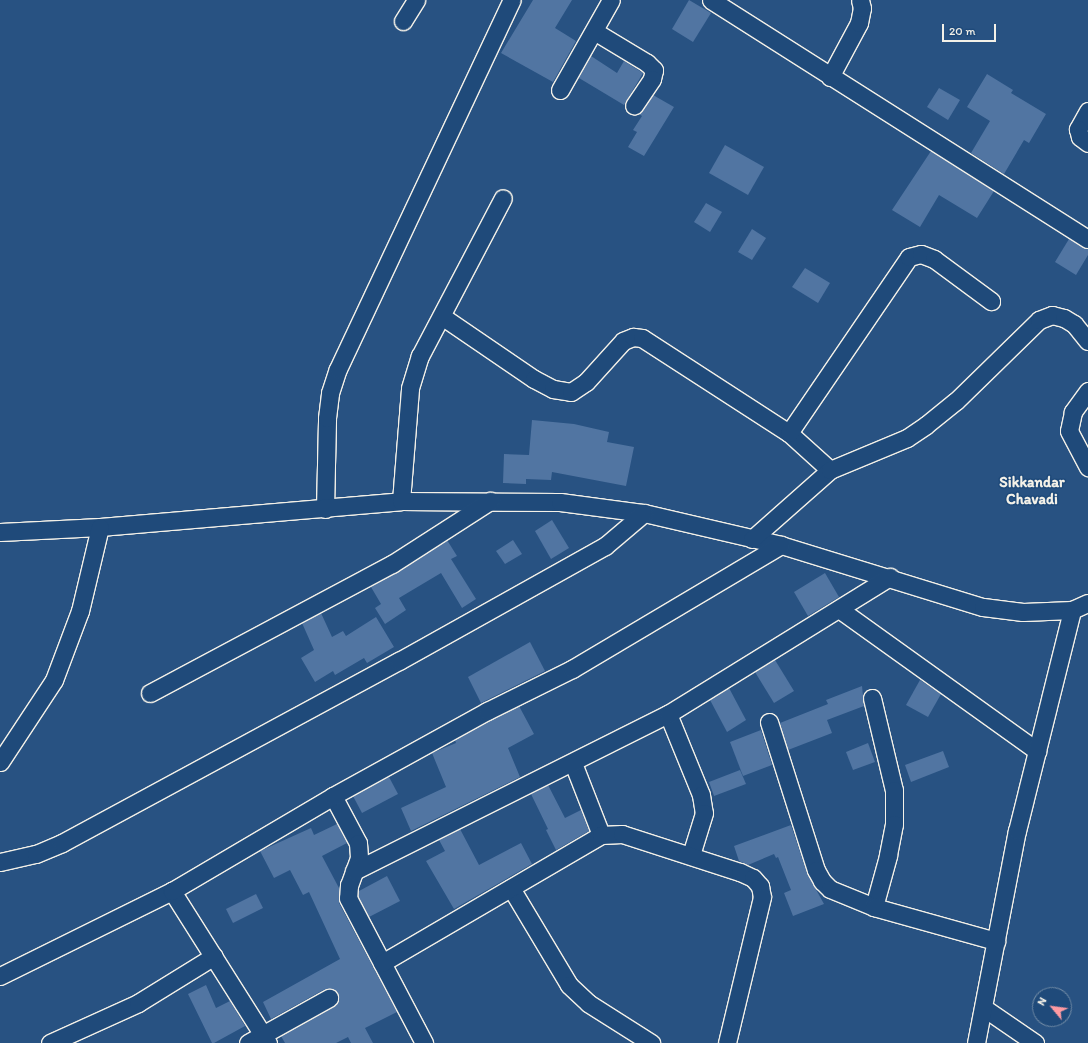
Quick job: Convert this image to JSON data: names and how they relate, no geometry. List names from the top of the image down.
{
  "districts": ["Sikkandar Chavadi"],
  "scale_bar": "20 m",
  "north": "top left"
}
